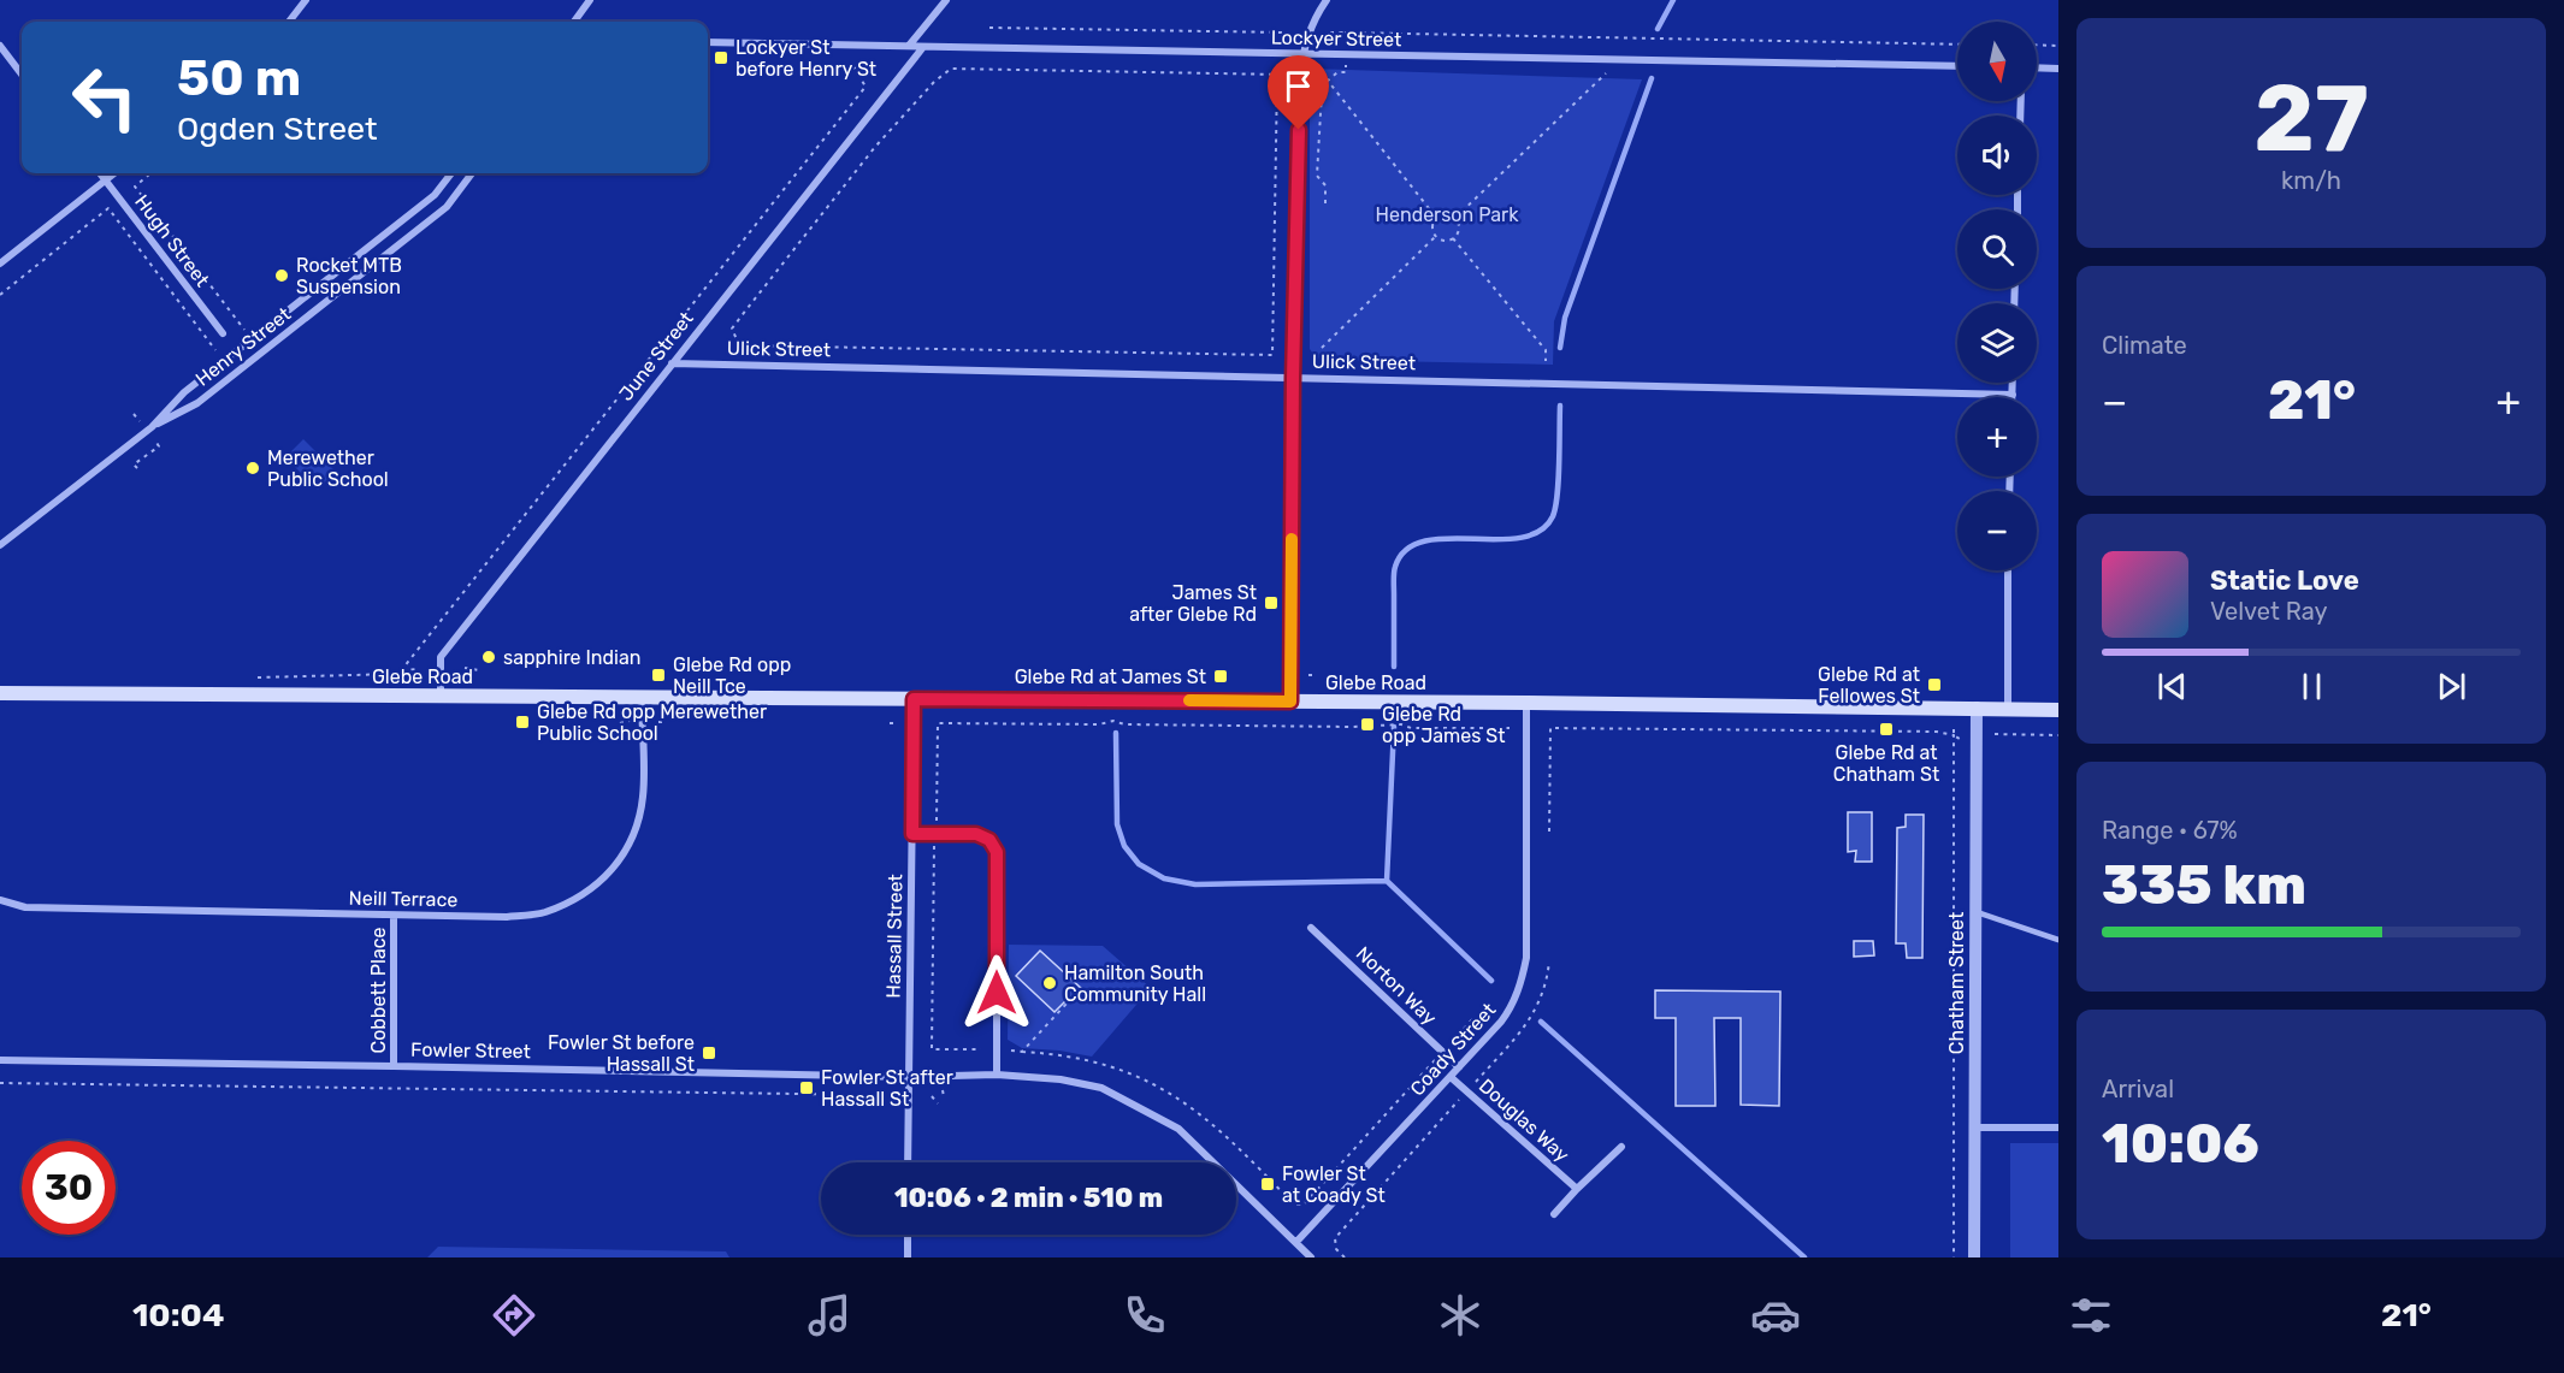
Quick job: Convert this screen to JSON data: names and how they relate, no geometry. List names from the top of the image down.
{
  "streets": {
    "main road": ["Glebe Road"],
    "street": [
      "Lockyer Street",
      "Hugh Street",
      "Henry Street",
      "Ulick Street",
      "June Street",
      "Neill Terrace",
      "Hassall Street",
      "Chatham Street",
      "Norton Way",
      "Cobbett Place",
      "Coady Street",
      "Fowler Street",
      "Douglas Way"
    ]
  },
  "crossings": [
    ["Lockyer Street", "June Street"],
    ["Ulick Street", "June Street"],
    ["June Street", "Glebe Road"],
    ["Glebe Road", "Neill Terrace"],
    ["Glebe Road", "Hassall Street"],
    ["Glebe Road", "Chatham Street"],
    ["Glebe Road", "Coady Street"],
    ["Neill Terrace", "Cobbett Place"],
    ["Hassall Street", "Fowler Street"],
    ["Norton Way", "Coady Street"],
    ["Cobbett Place", "Fowler Street"],
    ["Coady Street", "Fowler Street"],
    ["Coady Street", "Douglas Way"]
  ],
  "parks": ["Henderson Park"],
  "places": {
    "transit": [
      "Lockyer St before Henry St",
      "James St after Glebe Rd",
      "Glebe Rd opp Neill Tce",
      "Glebe Rd at James St",
      "Glebe Rd at Fellowes St",
      "Glebe Rd opp Merewether Public School",
      "Glebe Rd opp James St",
      "Glebe Rd at Chatham St",
      "Fowler St before Hassall St",
      "Fowler St after Hassall St",
      "Fowler St at Coady St"
    ],
    "other": [
      "Rocket MTB Suspension",
      "Merewether Public School",
      "sapphire Indian",
      "Hamilton South Community Hall"
    ]
  },
  "north": "bottom",
  "page": {
    "tile": [
      ["27", "km/h"],
      "Climate",
      ["Range · 67%", "335 km"],
      ["Arrival", "10:06"]
    ],
    "map_buttons": ["+", "−"],
    "turn": ["50 m", "Ogden Street"],
    "heat": ["−", "21°", "+"],
    "song": ["Static Love", "Velvet Ray"],
    "limit": "30",
    "trip": "10:06 · 2 min · 510 m",
    "tabs": ["10:04", "21°"]
  }
}
